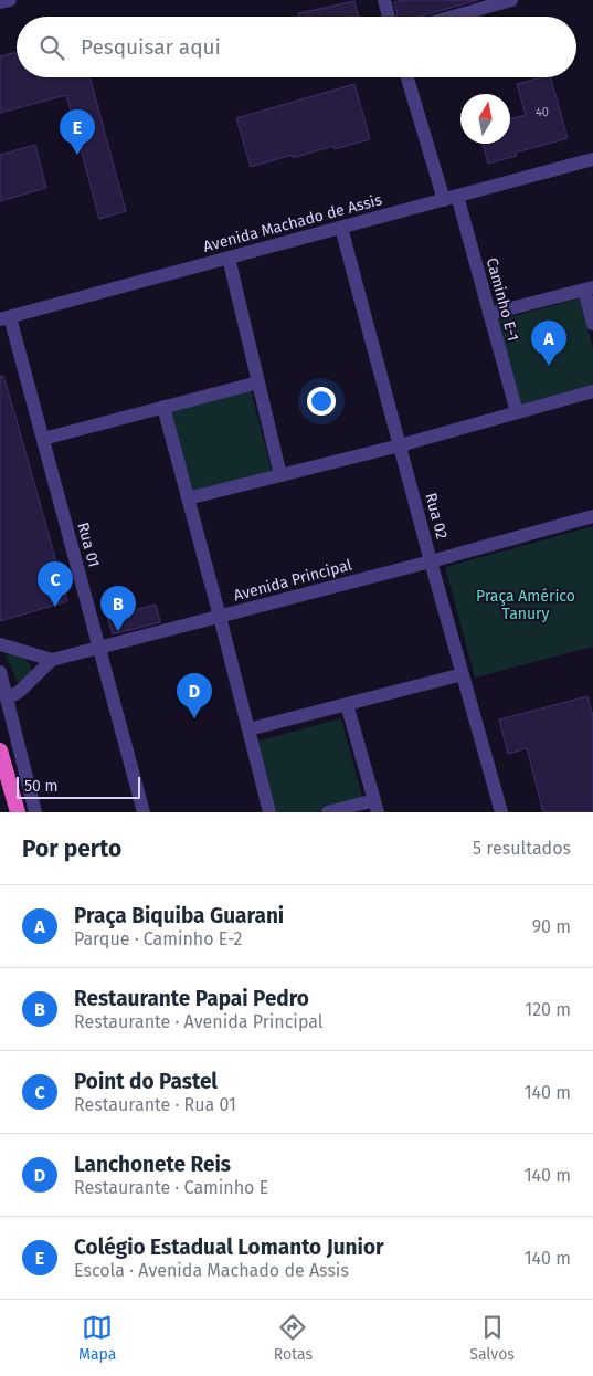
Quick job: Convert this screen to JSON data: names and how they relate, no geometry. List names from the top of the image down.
{
  "streets": {
    "street": [
      "Avenida Machado de Assis",
      "Caminho E-1",
      "Rua 02",
      "Rua 01",
      "Avenida Principal"
    ]
  },
  "crossings": [
    ["Avenida Machado de Assis", "Caminho E-1"],
    ["Avenida Machado de Assis", "Rua 02"],
    ["Avenida Machado de Assis", "Rua 01"],
    ["Rua 02", "Avenida Principal"],
    ["Rua 01", "Avenida Principal"]
  ],
  "parks": ["Praça Américo Tanury"],
  "house_numbers": ["40"],
  "scale_bar": "50 m",
  "north": "top",
  "page": {
    "search": "Pesquisar aqui",
    "pins": [
      "E",
      "A",
      "C",
      "B",
      "D"
    ],
    "scale": "50 m",
    "heading": ["Por perto", "5 resultados"],
    "list": [
      {
        "mark": "A",
        "name": "Praça Biquiba Guarani",
        "note": "Parque · Caminho E-2",
        "value": "90 m"
      },
      {
        "mark": "B",
        "name": "Restaurante Papai Pedro",
        "note": "Restaurante · Avenida Principal",
        "value": "120 m"
      },
      {
        "mark": "C",
        "name": "Point do Pastel",
        "note": "Restaurante · Rua 01",
        "value": "140 m"
      },
      {
        "mark": "D",
        "name": "Lanchonete Reis",
        "note": "Restaurante · Caminho E",
        "value": "140 m"
      },
      {
        "mark": "E",
        "name": "Colégio Estadual Lomanto Junior",
        "note": "Escola · Avenida Machado de Assis",
        "value": "140 m"
      }
    ],
    "nav": ["Mapa", "Rotas", "Salvos"]
  }
}
